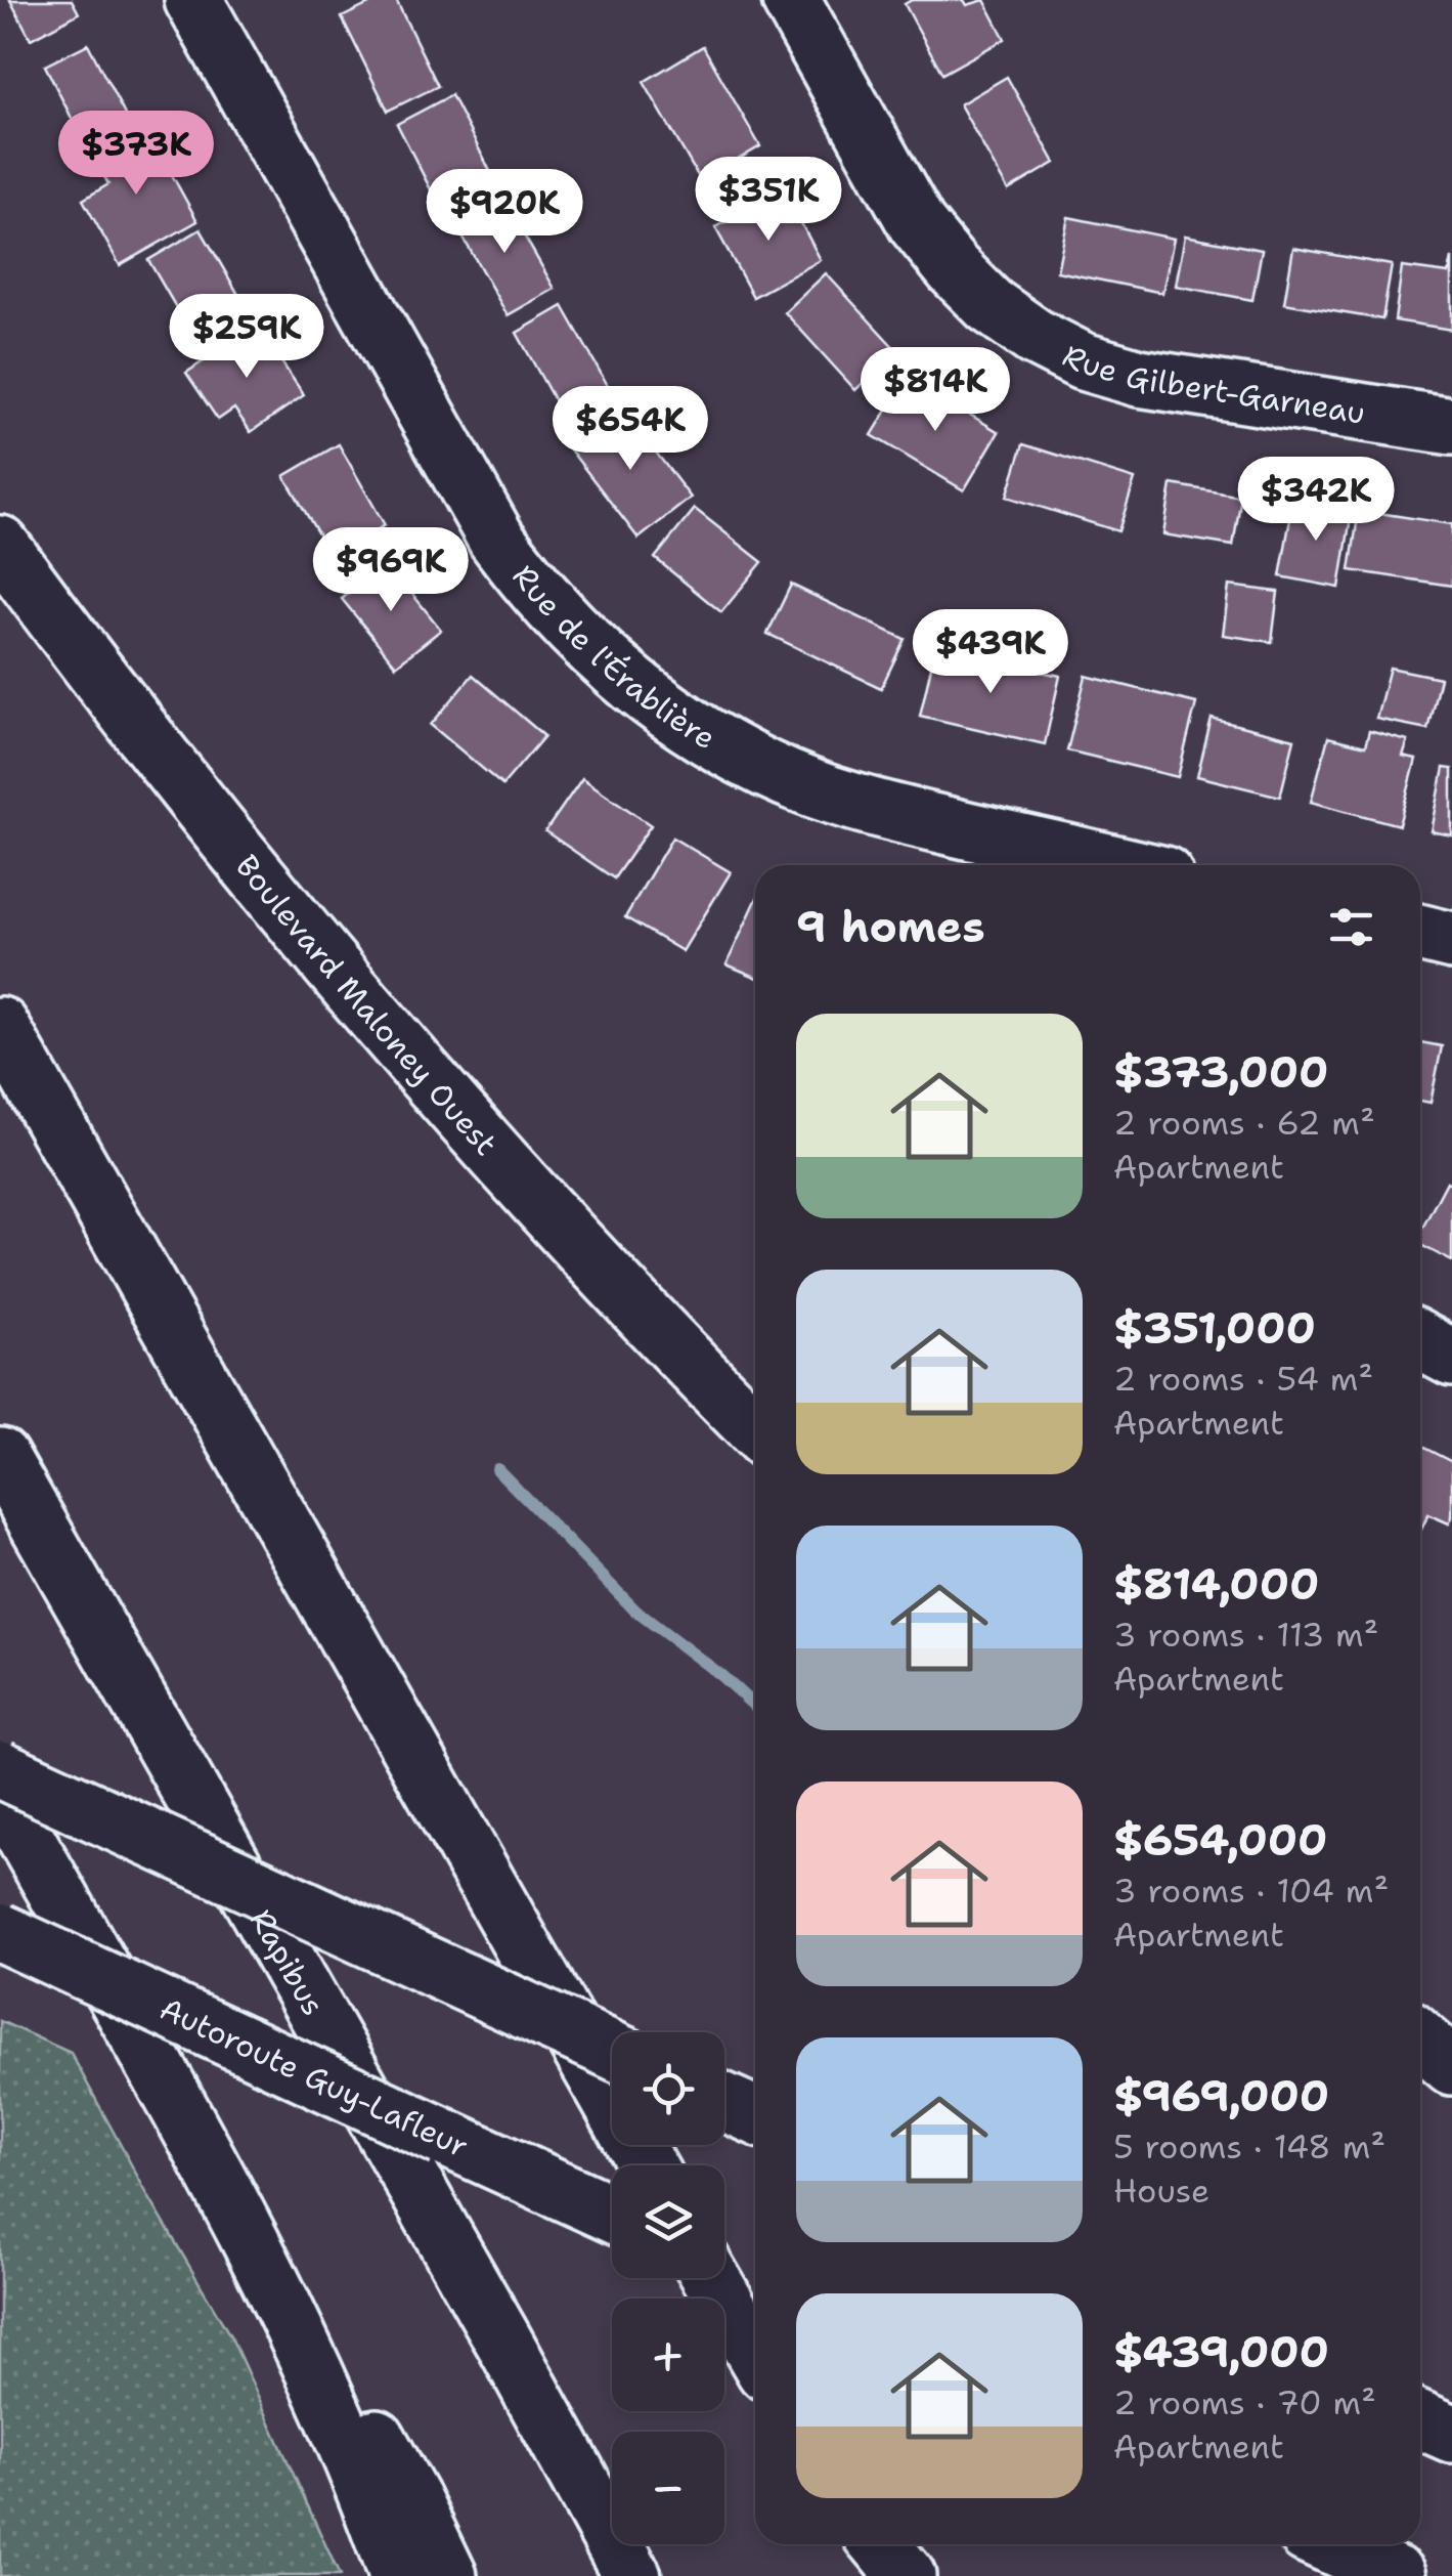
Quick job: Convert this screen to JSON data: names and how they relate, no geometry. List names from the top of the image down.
{
  "streets": {
    "main road": [
      "Rue Gilbert-Garneau",
      "Rue de l'Érablière",
      "Boulevard Maloney Ouest",
      "Rapibus",
      "Autoroute Guy-Lafleur"
    ]
  },
  "page": {
    "price": [
      "$373K",
      "$351K",
      "$920K",
      "$259K",
      "$814K",
      "$654K",
      "$342K",
      "$969K",
      "$439K"
    ],
    "heading": "9 homes",
    "list": [
      {
        "name": "$373,000",
        "note": "2 rooms · 62 m² · Apartment"
      },
      {
        "name": "$351,000",
        "note": "2 rooms · 54 m² · Apartment"
      },
      {
        "name": "$814,000",
        "note": "3 rooms · 113 m² · Apartment"
      },
      {
        "name": "$654,000",
        "note": "3 rooms · 104 m² · Apartment"
      },
      {
        "name": "$969,000",
        "note": "5 rooms · 148 m² · House"
      },
      {
        "name": "$439,000",
        "note": "2 rooms · 70 m² · Apartment"
      }
    ],
    "map_buttons": ["+", "−"]
  }
}
